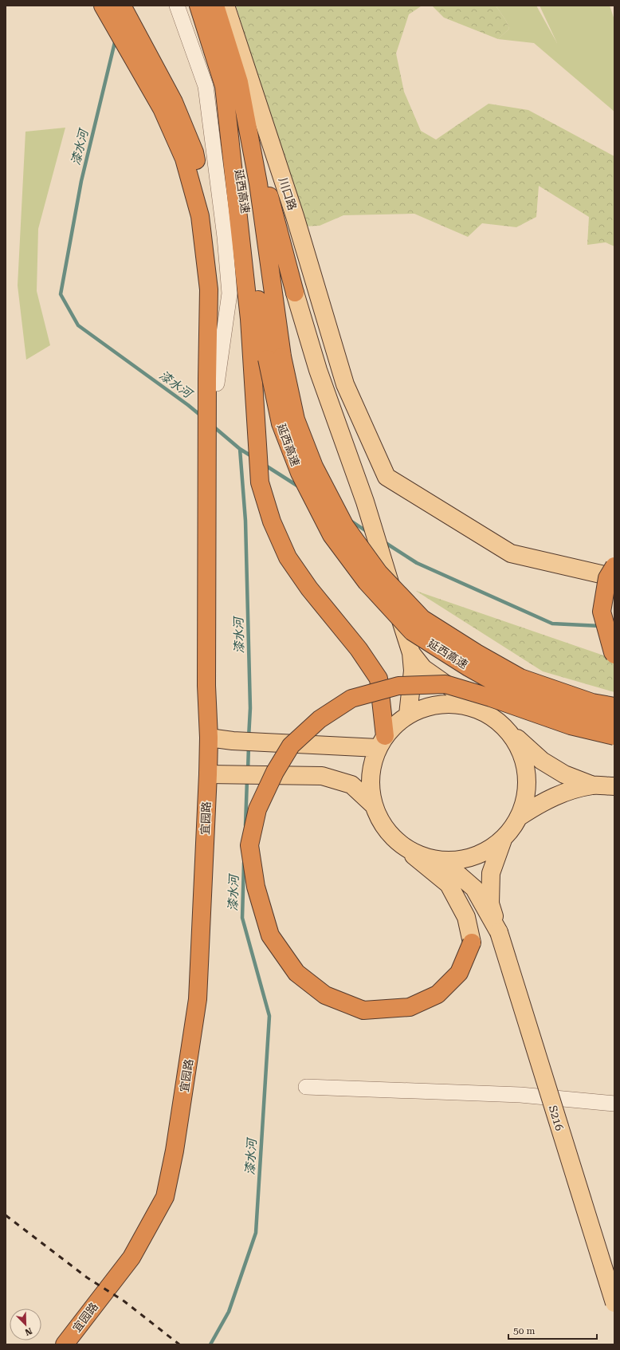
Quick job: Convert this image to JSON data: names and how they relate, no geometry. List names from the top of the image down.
{
  "streets": {
    "highway": ["延西高速", "宜园路"],
    "main road": ["川口路", "S216"]
  },
  "water": ["漆水河"],
  "scale_bar": "50 m",
  "north": "bottom right"
}
